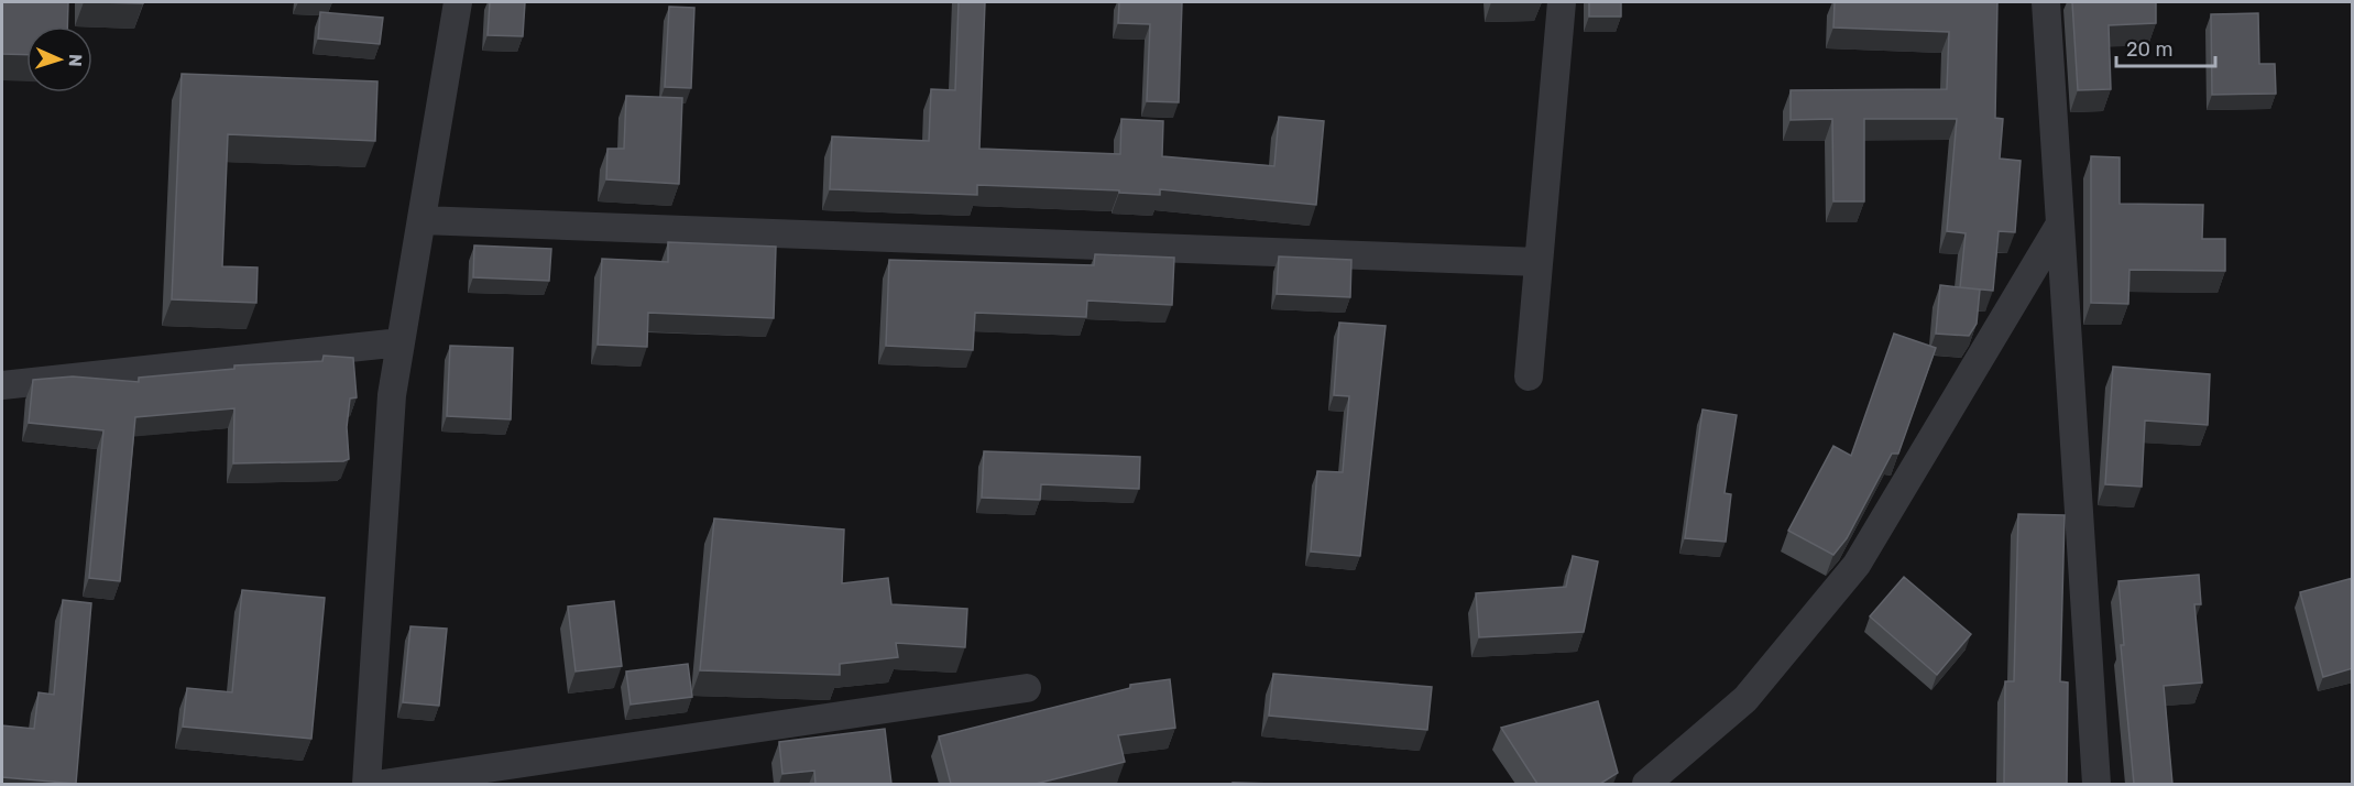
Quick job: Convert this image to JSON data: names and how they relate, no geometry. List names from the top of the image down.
{
  "scale_bar": "20 m",
  "north": "right"
}
